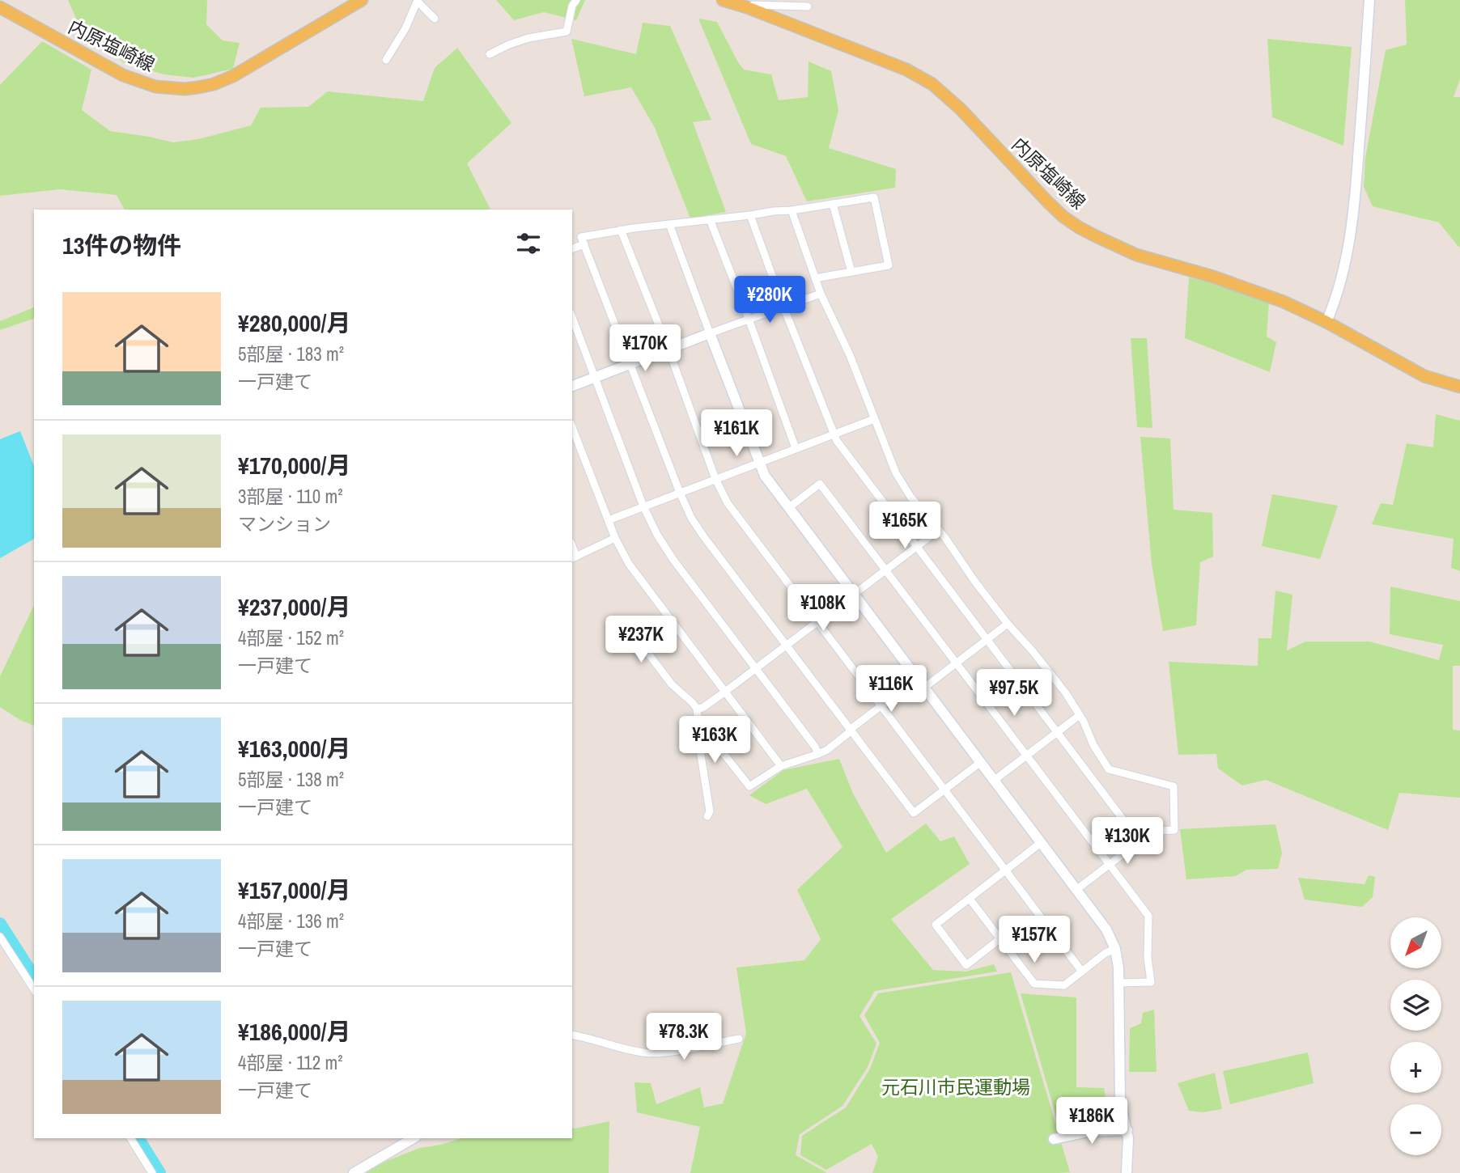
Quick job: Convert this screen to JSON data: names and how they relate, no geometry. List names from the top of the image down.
{
  "streets": {
    "main road": ["内原塩崎線"]
  },
  "parks": ["元石川市民運動場"],
  "north": "bottom left",
  "page": {
    "heading": "13件の物件",
    "price": [
      "¥280K",
      "¥170K",
      "¥161K",
      "¥165K",
      "¥108K",
      "¥237K",
      "¥116K",
      "¥97.5K",
      "¥163K",
      "¥130K",
      "¥157K",
      "¥78.3K",
      "¥186K"
    ],
    "list": [
      {
        "name": "¥280,000/月",
        "note": "5部屋 · 183 m² · 一戸建て"
      },
      {
        "name": "¥170,000/月",
        "note": "3部屋 · 110 m² · マンション"
      },
      {
        "name": "¥237,000/月",
        "note": "4部屋 · 152 m² · 一戸建て"
      },
      {
        "name": "¥163,000/月",
        "note": "5部屋 · 138 m² · 一戸建て"
      },
      {
        "name": "¥157,000/月",
        "note": "4部屋 · 136 m² · 一戸建て"
      },
      {
        "name": "¥186,000/月",
        "note": "4部屋 · 112 m² · 一戸建て"
      }
    ],
    "map_buttons": ["+", "−"]
  }
}
